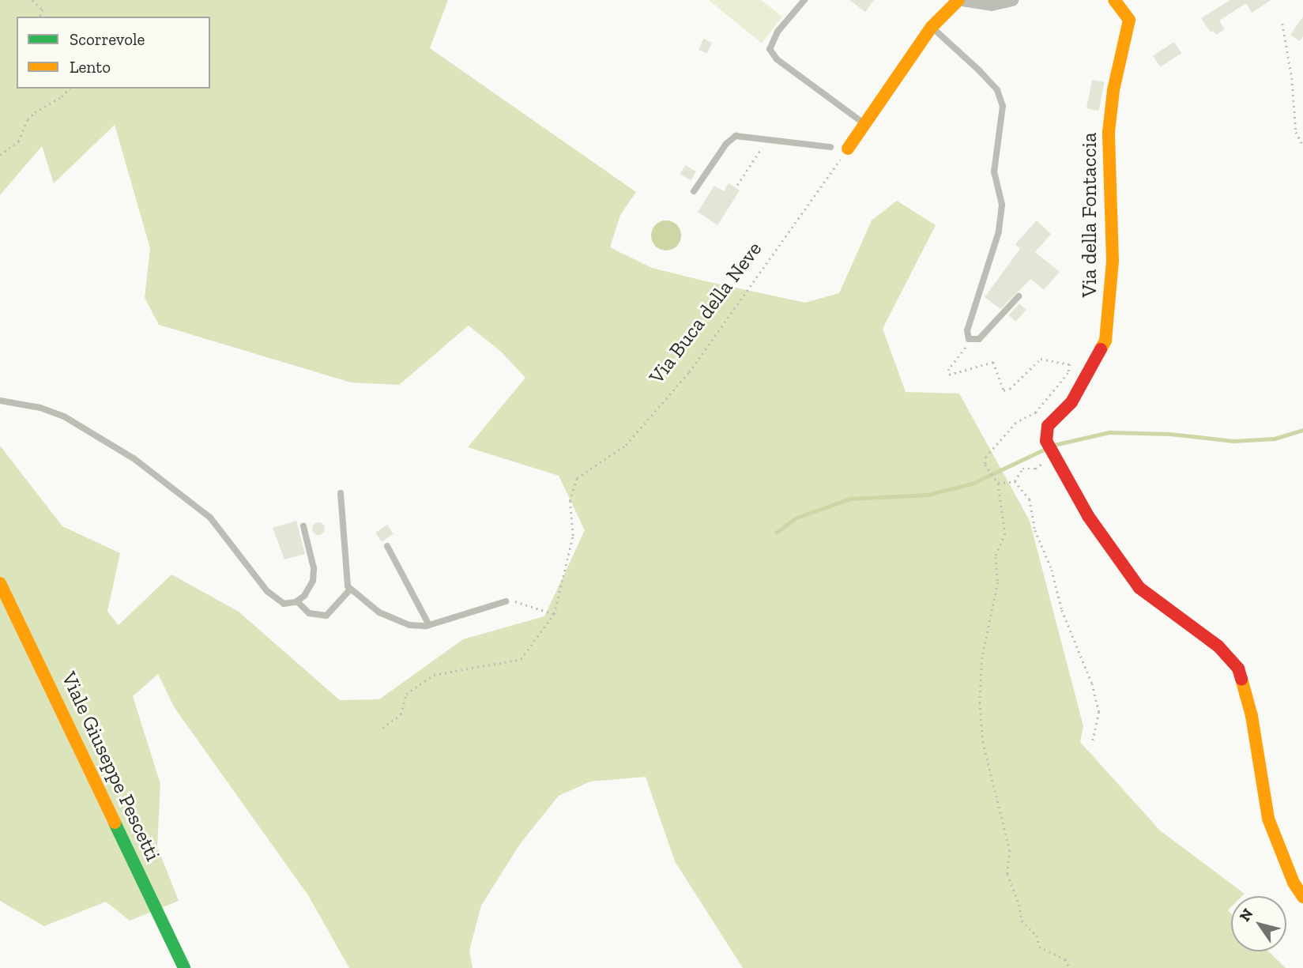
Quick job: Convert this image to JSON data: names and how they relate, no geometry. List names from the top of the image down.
{
  "streets": {
    "street": ["Via della Fontaccia", "Viale Giuseppe Pescetti"],
    "path": ["Via Buca della Neve"]
  },
  "legend": ["Scorrevole", "Lento"],
  "north": "top left"
}
